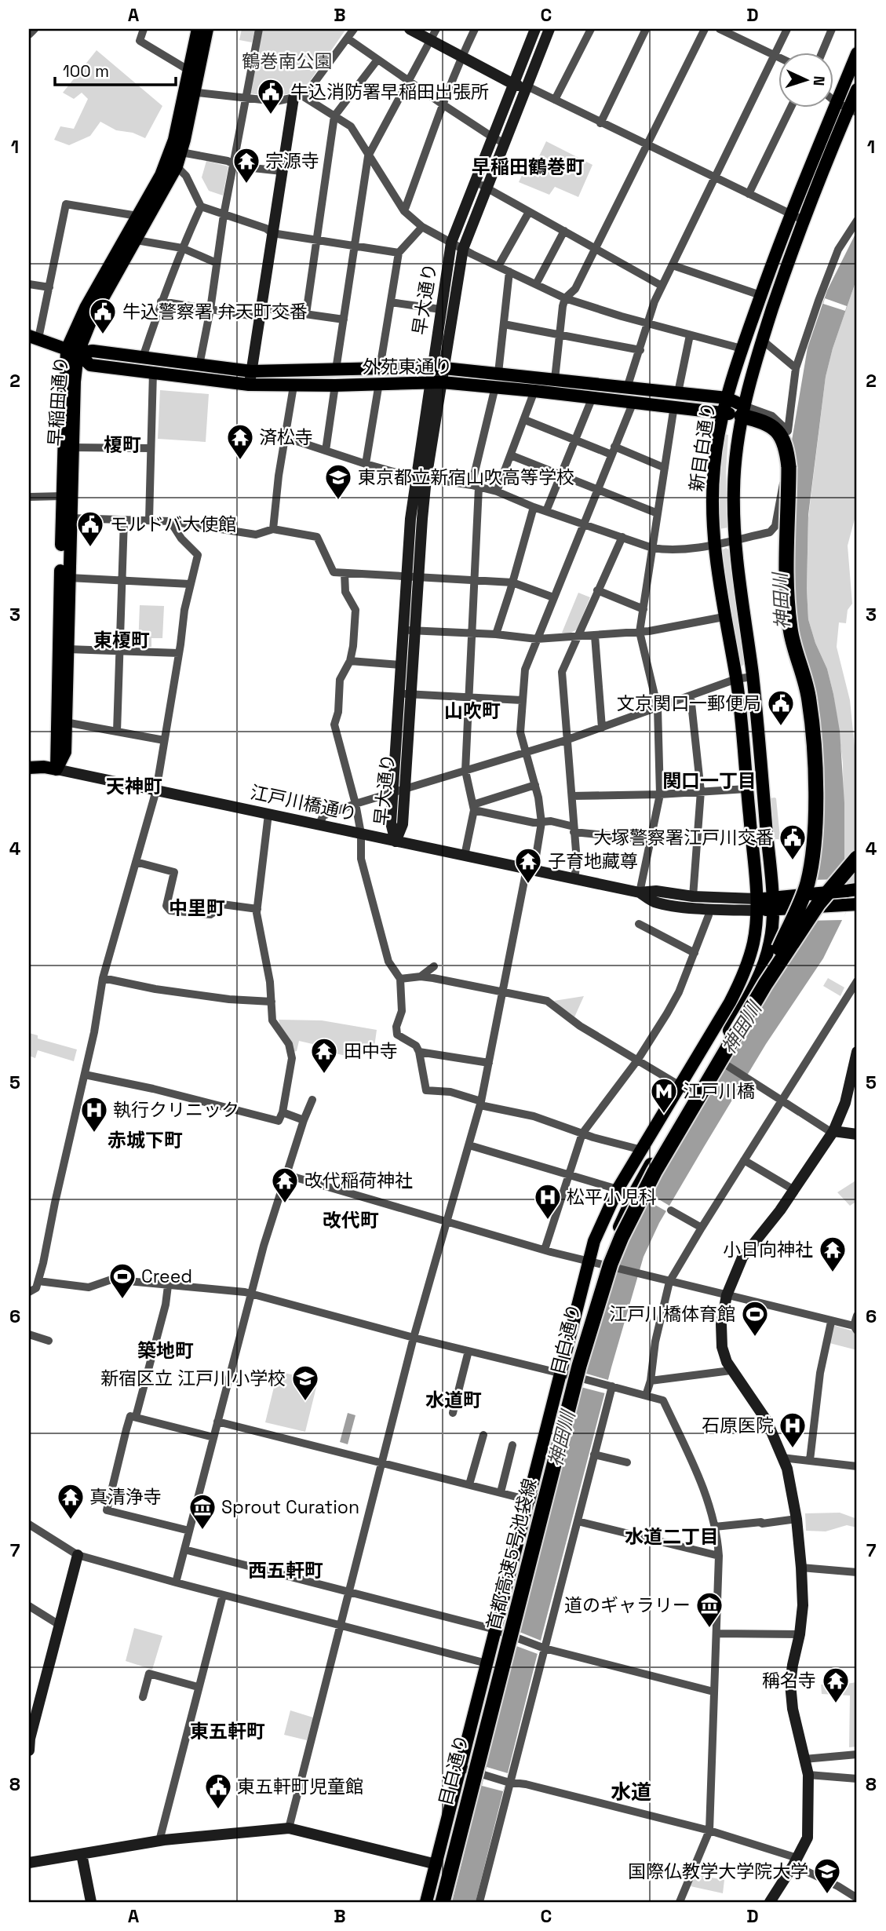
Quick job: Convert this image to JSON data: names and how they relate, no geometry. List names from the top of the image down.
{
  "streets": {
    "highway": ["首都高速5号池袋線"],
    "main road": [
      "外苑東通り",
      "早稲田通り",
      "新目白通り",
      "目白通り"
    ],
    "street": ["早大通り", "江戸川橋通り"]
  },
  "crossings": [
    ["早大通り", "外苑東通り"],
    ["早大通り", "江戸川橋通り"],
    ["外苑東通り", "早稲田通り"],
    ["外苑東通り", "新目白通り"],
    ["早稲田通り", "江戸川橋通り"],
    ["新目白通り", "江戸川橋通り"],
    ["新目白通り", "目白通り"],
    ["江戸川橋通り", "目白通り"],
    ["目白通り", "首都高速5号池袋線"]
  ],
  "districts": [
    "早稲田鶴巻町",
    "榎町",
    "東榎町",
    "山吹町",
    "関口一丁目",
    "天神町",
    "中里町",
    "赤城下町",
    "改代町",
    "築地町",
    "水道町",
    "水道二丁目",
    "西五軒町",
    "東五軒町",
    "水道"
  ],
  "water": ["神田川"],
  "parks": ["鶴巻南公園"],
  "places": {
    "public building": [
      "牛込消防署早稲田出張所",
      "牛込警察署 弁天町交番",
      "モルドバ大使館",
      "文京関口一郵便局",
      "大塚警察署江戸川交番",
      "東五軒町児童館"
    ],
    "temple": [
      "宗源寺",
      "済松寺",
      "子育地藏尊",
      "田中寺",
      "改代稲荷神社",
      "小日向神社",
      "真清浄寺",
      "稱名寺"
    ],
    "school or university": ["東京都立新宿山吹高等学校", "新宿区立 江戸川小学校", "国際仏教学大学院大学"],
    "metro station": ["江戸川橋"],
    "hospital": ["執行クリニック", "松平小児科", "石原医院"],
    "sports": ["Creed", "江戸川橋体育館"],
    "museum": ["Sprout Curation", "道のギャラリー"]
  },
  "scale_bar": "100 m",
  "north": "right",
  "grid": {
    "columns": [
      "A",
      "B",
      "C",
      "D"
    ],
    "rows": [
      "1",
      "2",
      "3",
      "4",
      "5",
      "6",
      "7",
      "8"
    ]
  }
}
